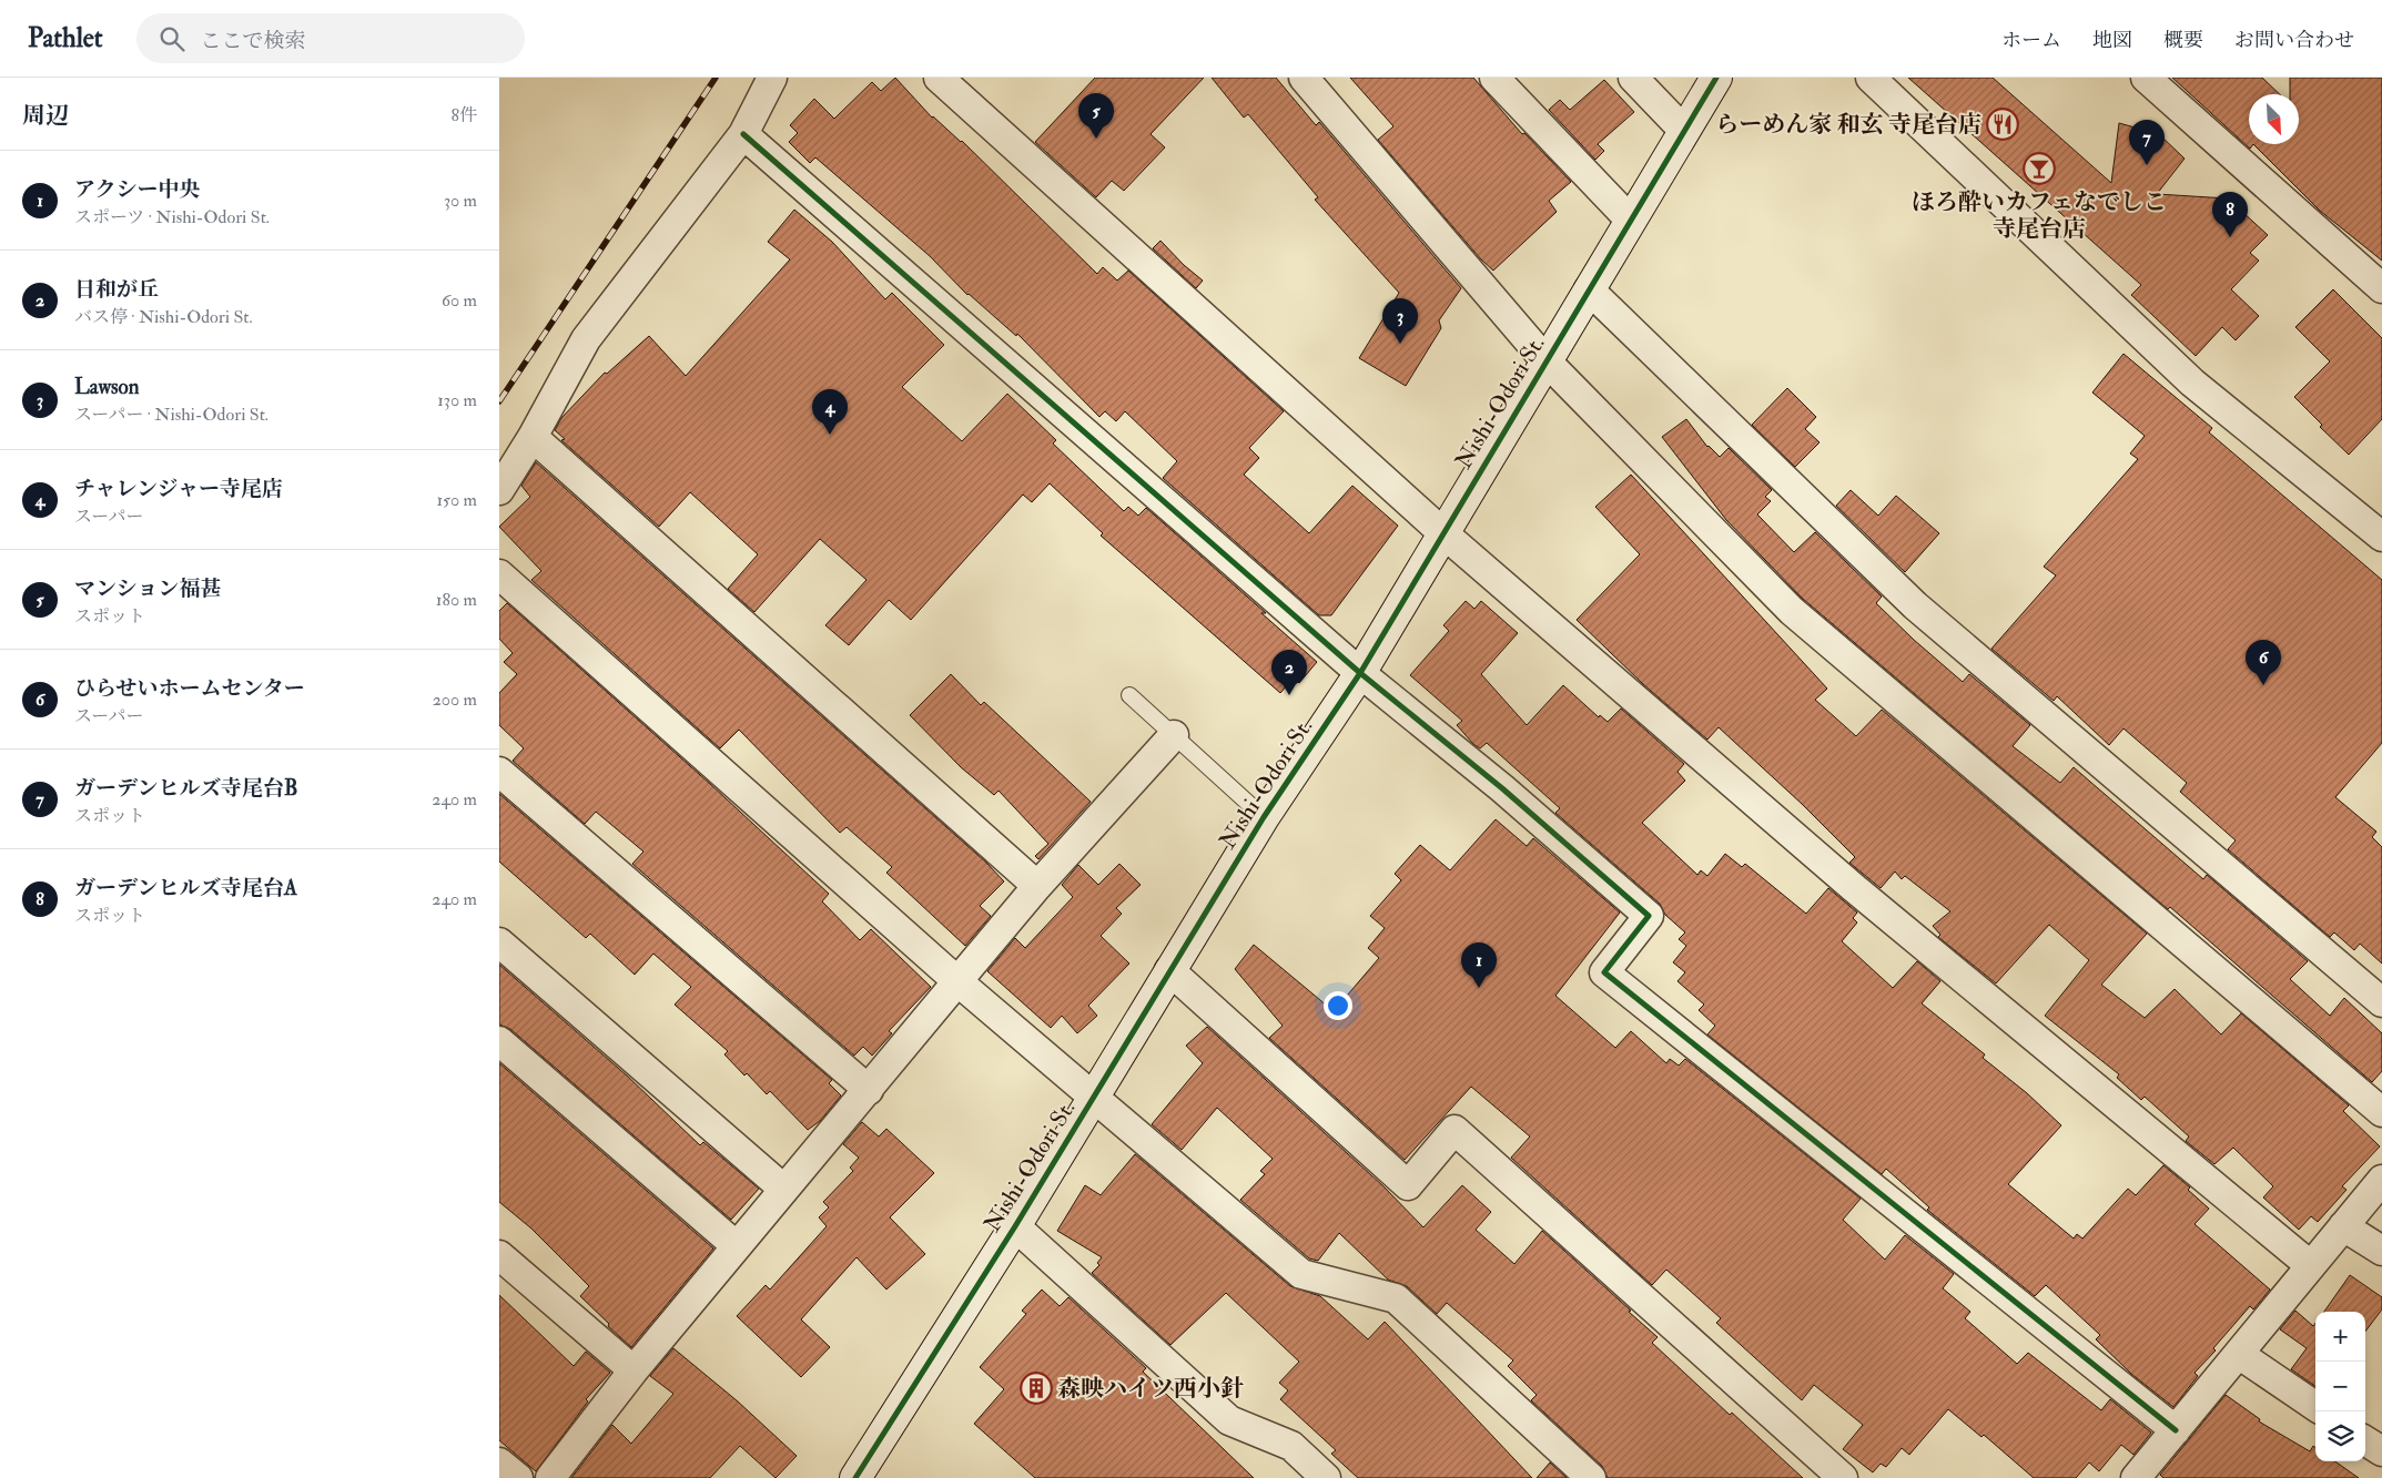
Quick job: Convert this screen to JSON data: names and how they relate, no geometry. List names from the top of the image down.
{
  "streets": {
    "street": ["Nishi-Odori St."]
  },
  "places": {
    "restaurant": ["らーめん家 和玄 寺尾台店"],
    "bar": ["ほろ酔いカフェなでしこ 寺尾台店"],
    "building": ["森映ハイツ西小針"]
  },
  "north": "bottom right",
  "page": {
    "header": "Pathlet",
    "search": "ここで検索",
    "nav": [
      "ホーム",
      "地図",
      "概要",
      "お問い合わせ"
    ],
    "heading": ["周辺", "8件"],
    "pins": [
      "5",
      "7",
      "8",
      "3",
      "4",
      "6",
      "2",
      "1"
    ],
    "list": [
      {
        "mark": "1",
        "name": "アクシー中央",
        "note": "スポーツ · Nishi-Odori St.",
        "value": "30 m"
      },
      {
        "mark": "2",
        "name": "日和が丘",
        "note": "バス停 · Nishi-Odori St.",
        "value": "60 m"
      },
      {
        "mark": "3",
        "name": "Lawson",
        "note": "スーパー · Nishi-Odori St.",
        "value": "130 m"
      },
      {
        "mark": "4",
        "name": "チャレンジャー寺尾店",
        "note": "スーパー",
        "value": "150 m"
      },
      {
        "mark": "5",
        "name": "マンション福甚",
        "note": "スポット",
        "value": "180 m"
      },
      {
        "mark": "6",
        "name": "ひらせいホームセンター",
        "note": "スーパー",
        "value": "200 m"
      },
      {
        "mark": "7",
        "name": "ガーデンヒルズ寺尾台B",
        "note": "スポット",
        "value": "240 m"
      },
      {
        "mark": "8",
        "name": "ガーデンヒルズ寺尾台A",
        "note": "スポット",
        "value": "240 m"
      }
    ],
    "map_buttons": ["+", "−"]
  }
}
